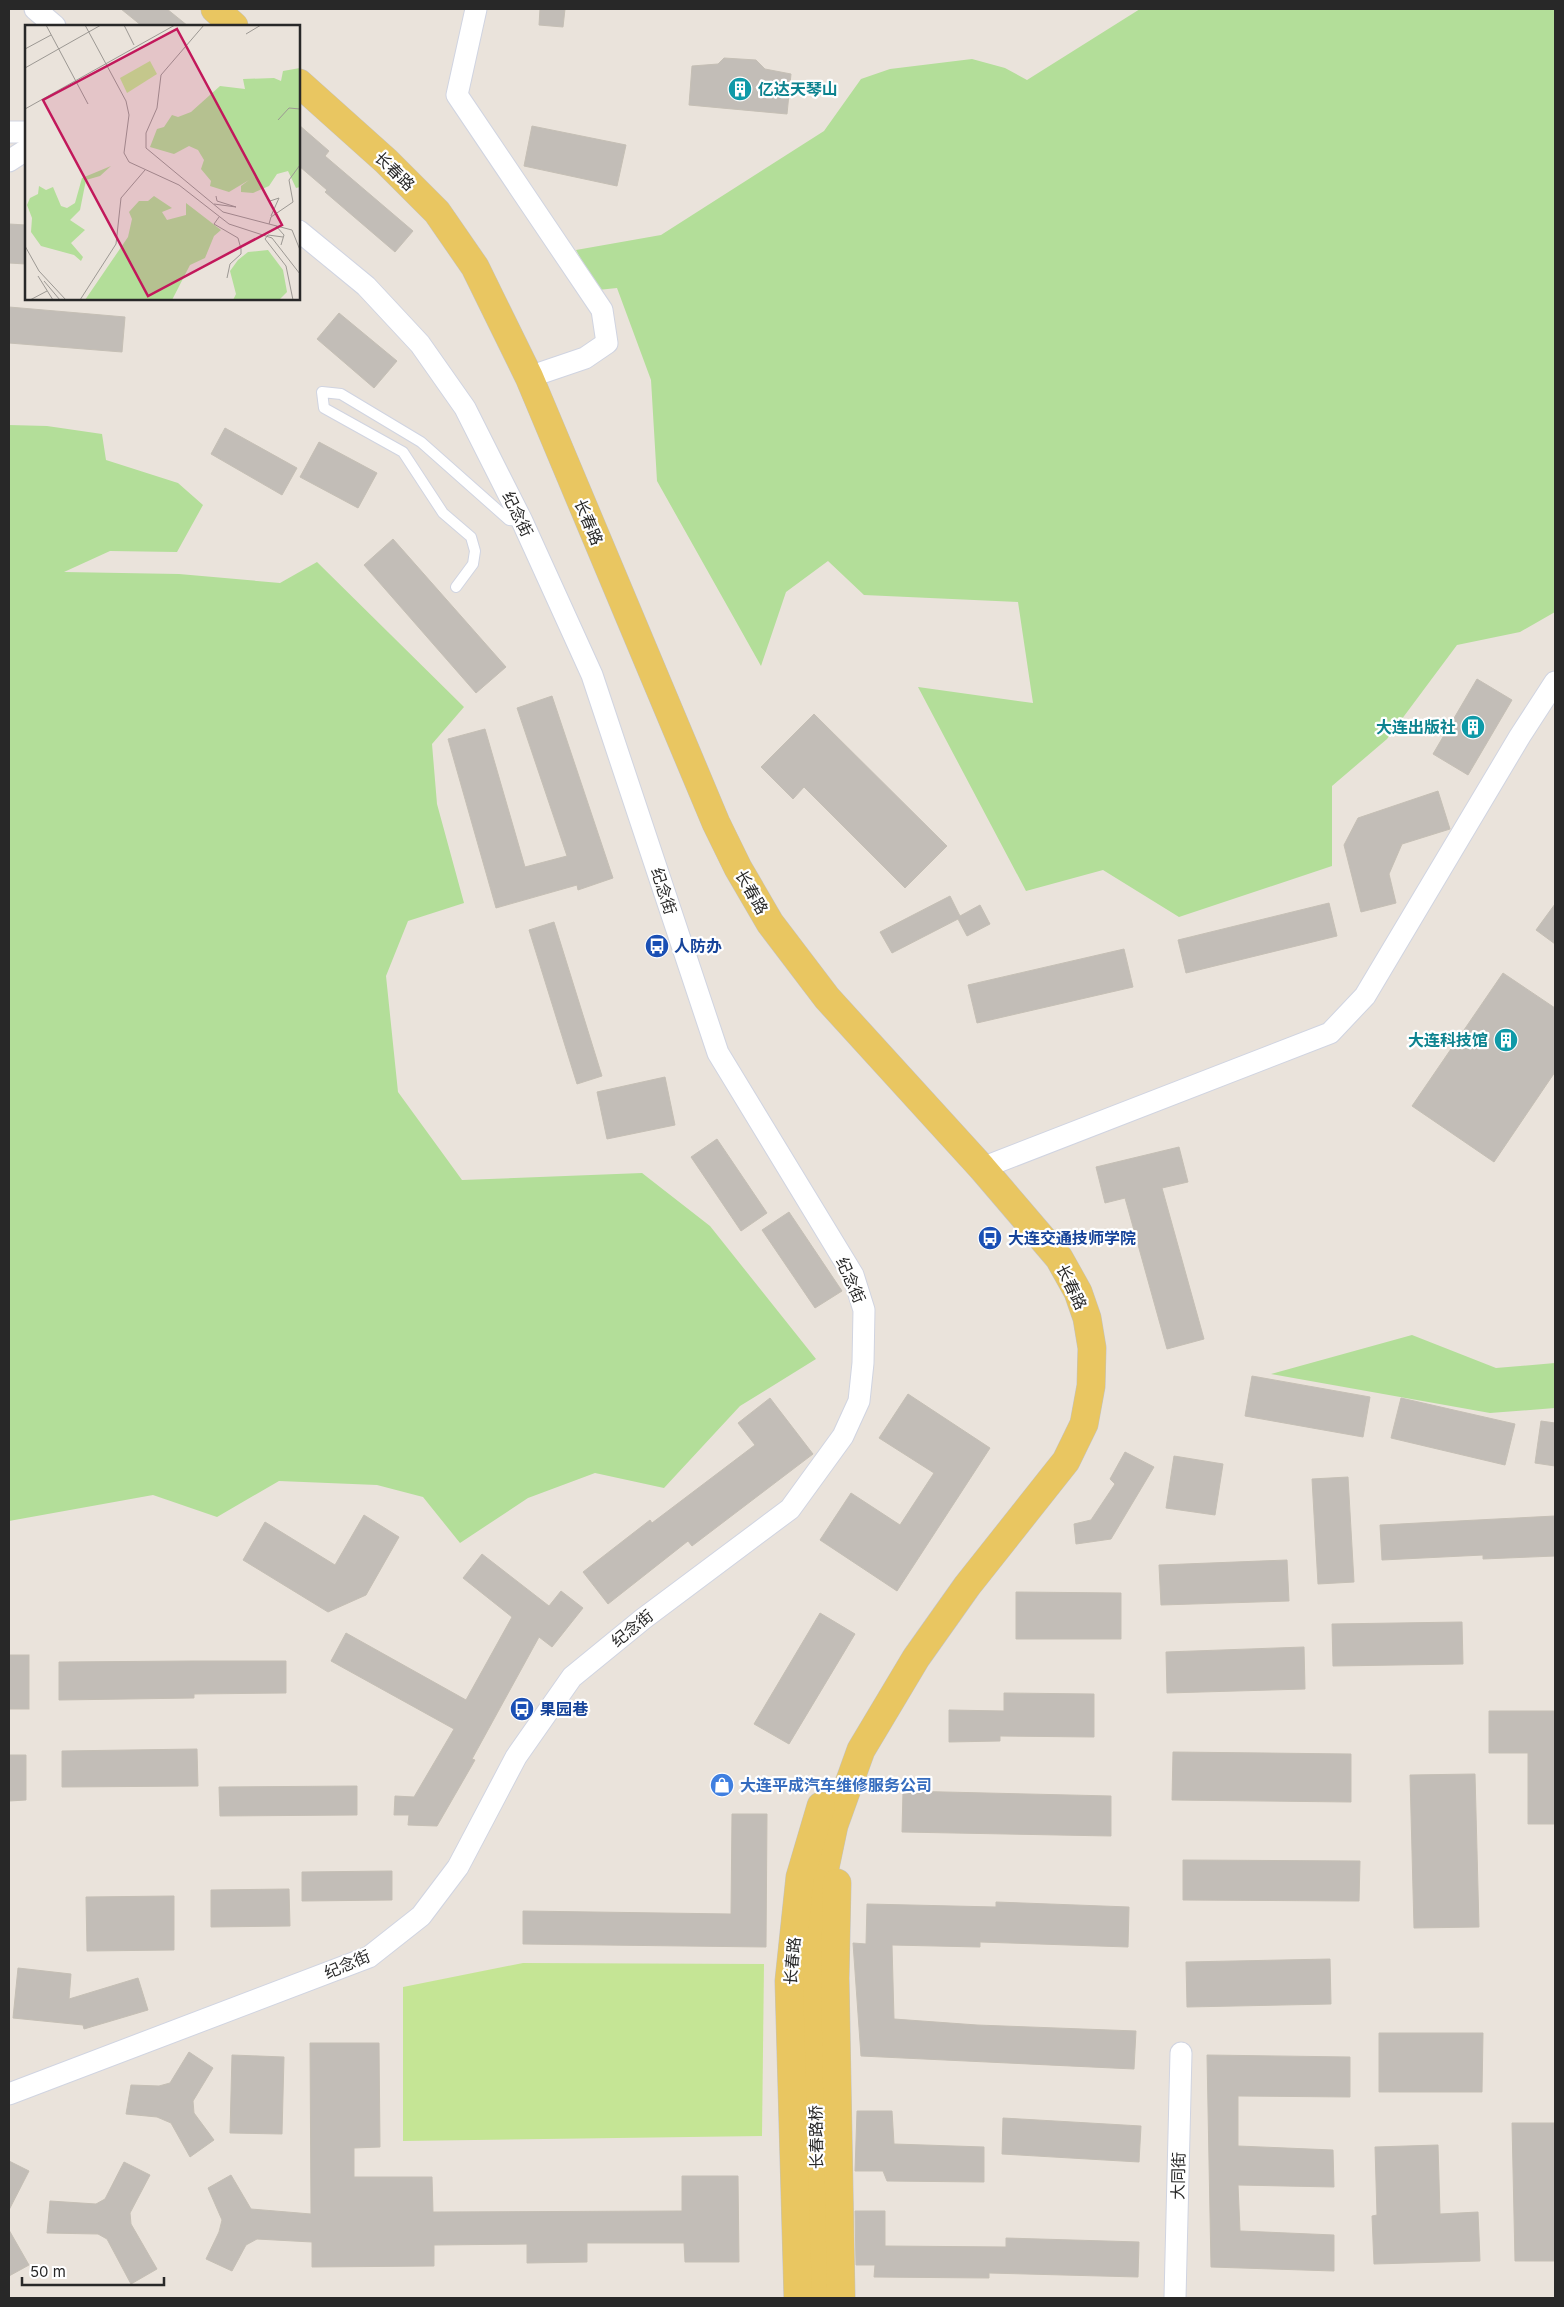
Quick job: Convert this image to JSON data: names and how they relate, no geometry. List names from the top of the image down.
{
  "streets": {
    "main road": ["长春路", "长春路桥"],
    "street": ["纪念街", "大同街"]
  },
  "crossings": [
    ["长春路", "长春路桥"]
  ],
  "places": {
    "building": ["亿达天琴山", "大连出版社", "大连科技馆"],
    "bus stop": ["人防办", "大连交通技师学院", "果园巷"],
    "shop": ["大连平成汽车维修服务公司"]
  },
  "scale_bar": "50 m"
}
